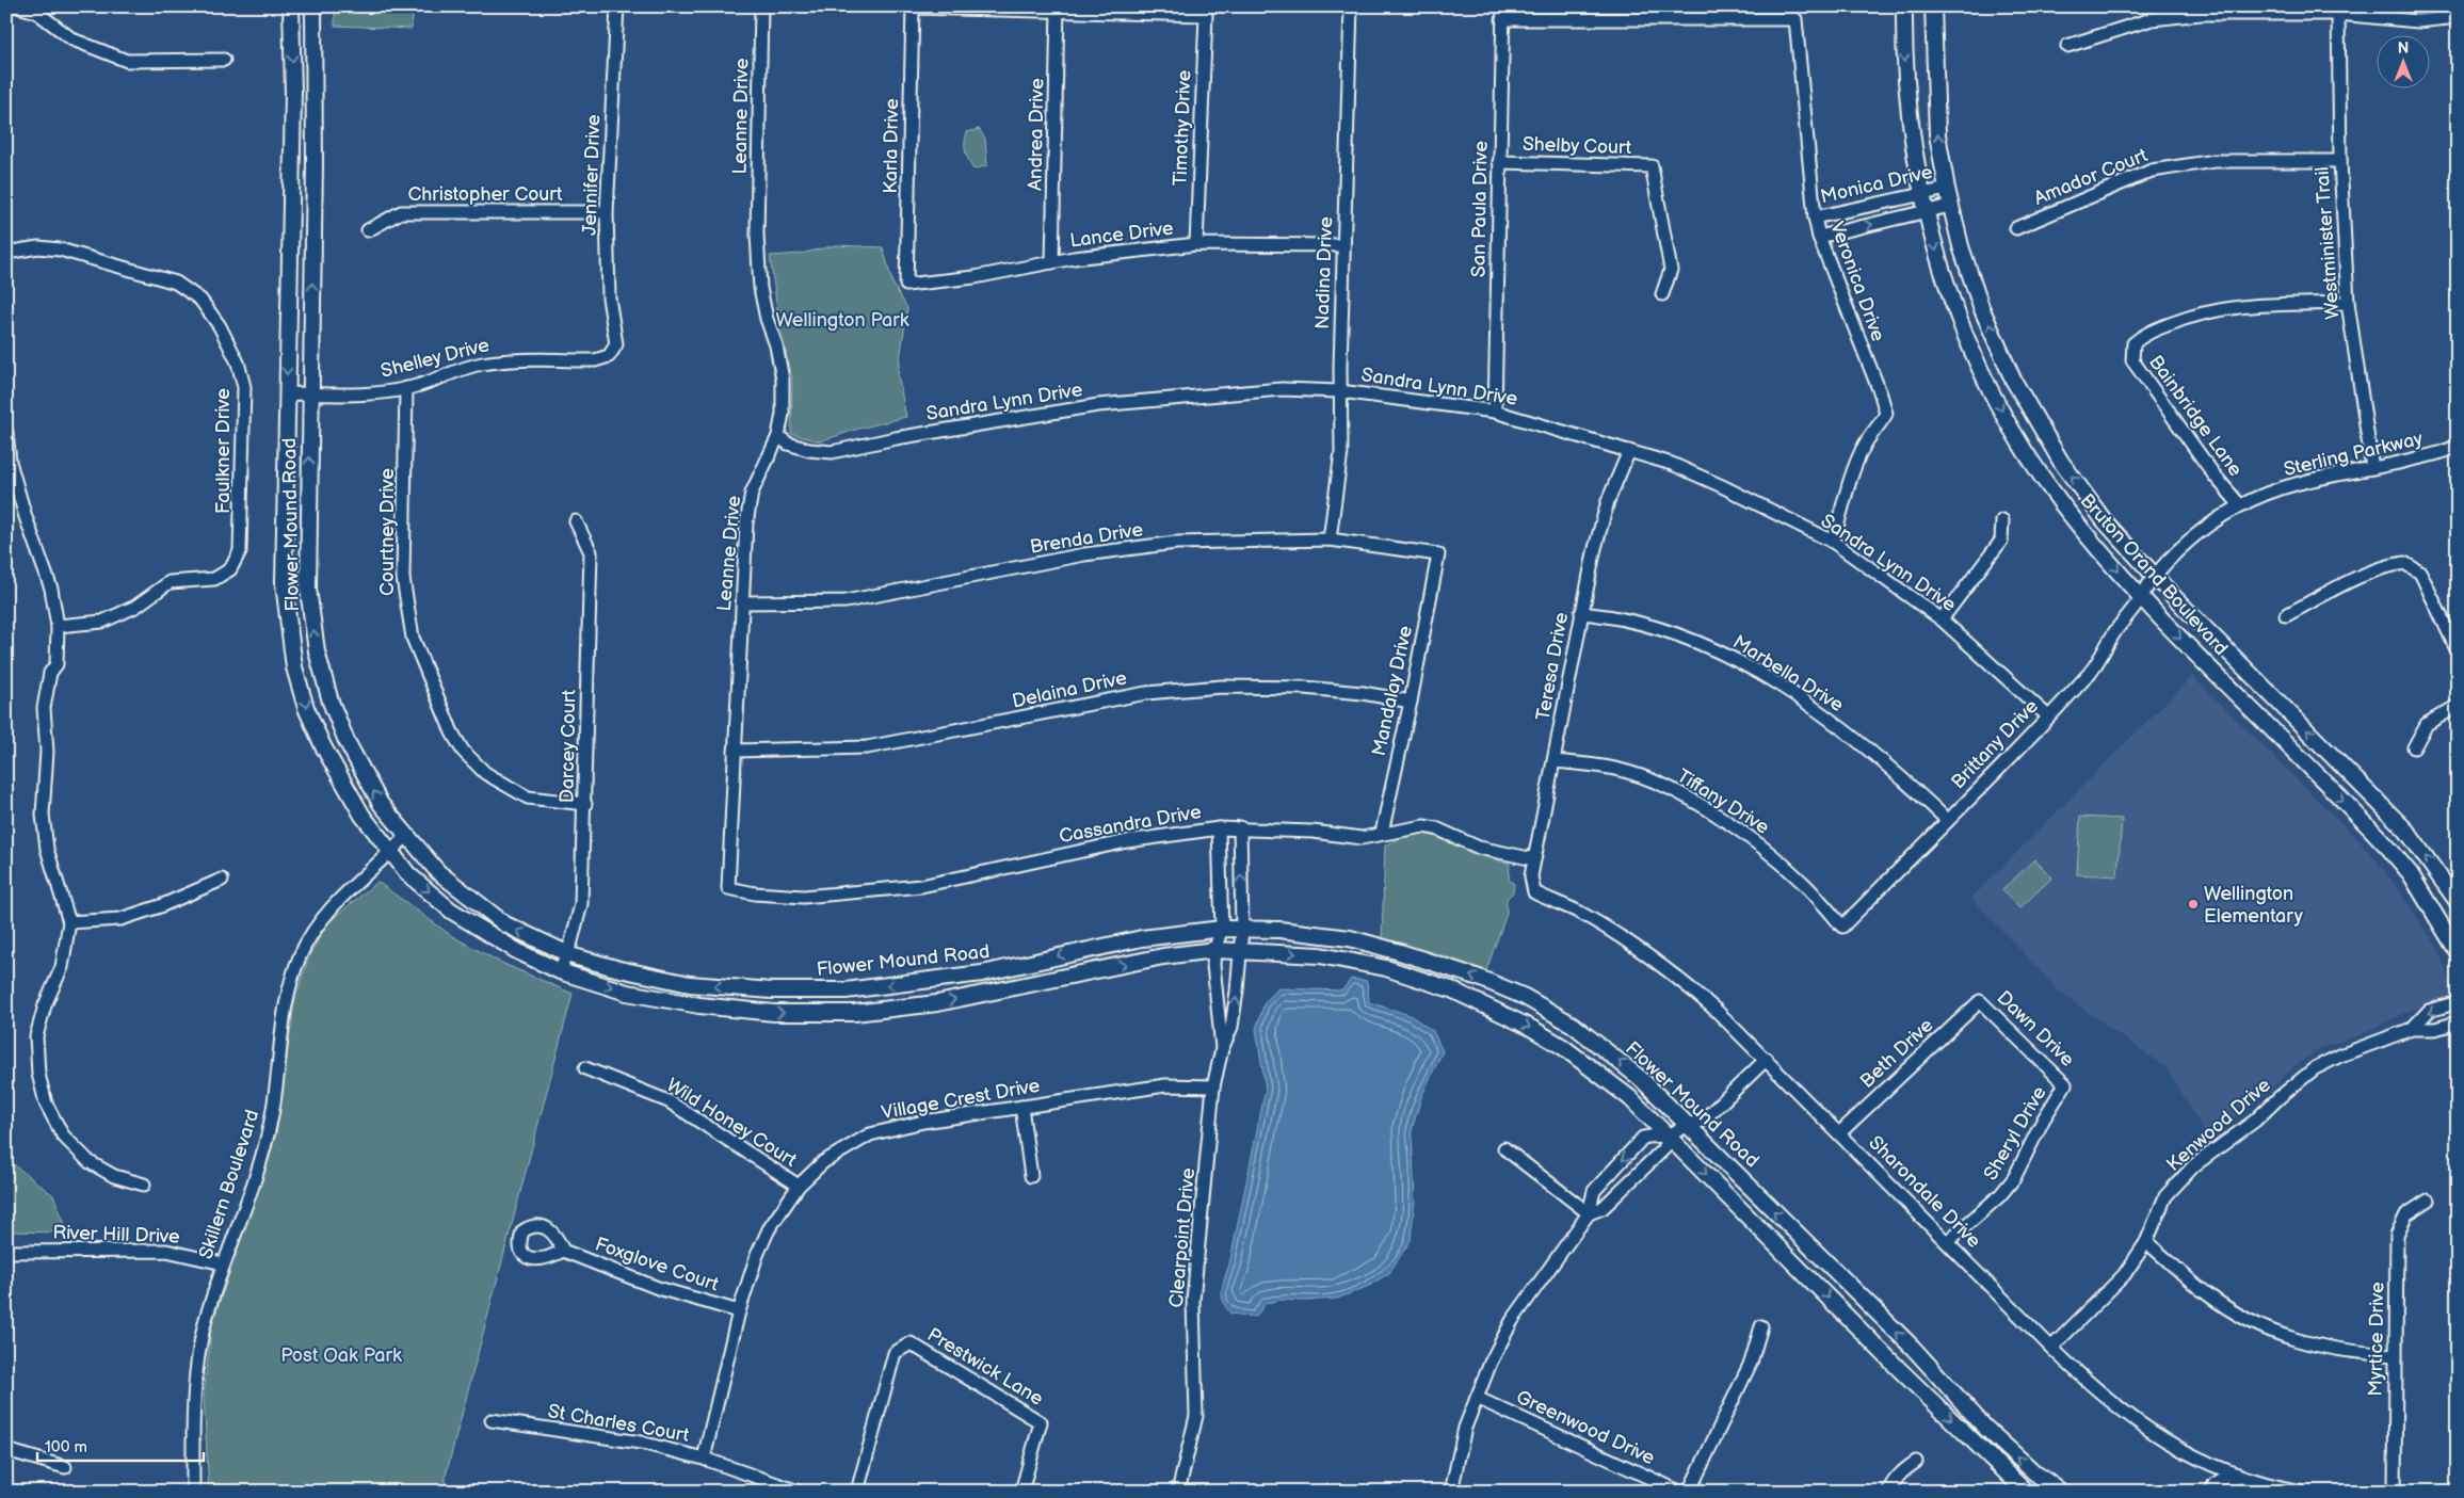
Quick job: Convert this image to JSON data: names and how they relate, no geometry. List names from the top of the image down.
{
  "streets": {
    "main road": ["Flower Mound Road", "Bruton Orand Boulevard"],
    "street": [
      "Leanne Drive",
      "Timothy Drive",
      "Andrea Drive",
      "Karla Drive",
      "Shelby Court",
      "Jennifer Drive",
      "Amador Court",
      "Monica Drive",
      "Christopher Court",
      "San Paula Drive",
      "Lance Drive",
      "Westminister Trail",
      "Nadina Drive",
      "Veronica Drive",
      "Shelley Drive",
      "Sandra Lynn Drive",
      "Bainbridge Lane",
      "Faulkner Drive",
      "Sterling Parkway",
      "Courtney Drive",
      "Brenda Drive",
      "Teresa Drive",
      "Marbella Drive",
      "Delaina Drive",
      "Mandalay Drive",
      "Brittany Drive",
      "Darcey Court",
      "Tiffany Drive",
      "Cassandra Drive",
      "Dawn Drive",
      "Beth Drive",
      "Village Crest Drive",
      "Wild Honey Court",
      "Kenwood Drive",
      "Sheryl Drive",
      "Skillern Boulevard",
      "Sharondale Drive",
      "River Hill Drive",
      "Clearpoint Drive",
      "Foxglove Court",
      "Myrtice Drive",
      "Prestwick Lane",
      "St Charles Court",
      "Greenwood Drive"
    ]
  },
  "crossings": [
    ["Leanne Drive", "Sandra Lynn Drive"],
    ["Leanne Drive", "Brenda Drive"],
    ["Leanne Drive", "Delaina Drive"],
    ["Leanne Drive", "Cassandra Drive"],
    ["Timothy Drive", "Andrea Drive"],
    ["Timothy Drive", "Lance Drive"],
    ["Andrea Drive", "Lance Drive"],
    ["Karla Drive", "Lance Drive"],
    ["Shelby Court", "San Paula Drive"],
    ["Jennifer Drive", "Christopher Court"],
    ["Jennifer Drive", "Shelley Drive"],
    ["Amador Court", "Westminister Trail"],
    ["Monica Drive", "Veronica Drive"],
    ["Monica Drive", "Bruton Orand Boulevard"],
    ["San Paula Drive", "Veronica Drive"],
    ["San Paula Drive", "Sandra Lynn Drive"],
    ["Lance Drive", "Nadina Drive"],
    ["Westminister Trail", "Bainbridge Lane"],
    ["Westminister Trail", "Sterling Parkway"],
    ["Nadina Drive", "Sandra Lynn Drive"],
    ["Nadina Drive", "Brenda Drive"],
    ["Veronica Drive", "Sandra Lynn Drive"],
    ["Shelley Drive", "Flower Mound Road"],
    ["Shelley Drive", "Courtney Drive"],
    ["Sandra Lynn Drive", "Teresa Drive"],
    ["Sandra Lynn Drive", "Brittany Drive"],
    ["Bainbridge Lane", "Sterling Parkway"],
    ["Sterling Parkway", "Bruton Orand Boulevard"],
    ["Sterling Parkway", "Brittany Drive"],
    ["Flower Mound Road", "Darcey Court"],
    ["Flower Mound Road", "Skillern Boulevard"],
    ["Flower Mound Road", "Clearpoint Drive"],
    ["Courtney Drive", "Darcey Court"],
    ["Brenda Drive", "Mandalay Drive"],
    ["Bruton Orand Boulevard", "Brittany Drive"],
    ["Teresa Drive", "Marbella Drive"],
    ["Teresa Drive", "Tiffany Drive"],
    ["Teresa Drive", "Cassandra Drive"],
    ["Teresa Drive", "Sharondale Drive"],
    ["Marbella Drive", "Brittany Drive"],
    ["Delaina Drive", "Mandalay Drive"],
    ["Mandalay Drive", "Cassandra Drive"],
    ["Brittany Drive", "Tiffany Drive"],
    ["Cassandra Drive", "Clearpoint Drive"],
    ["Dawn Drive", "Beth Drive"],
    ["Dawn Drive", "Sheryl Drive"],
    ["Beth Drive", "Sharondale Drive"],
    ["Village Crest Drive", "Wild Honey Court"],
    ["Village Crest Drive", "Clearpoint Drive"],
    ["Village Crest Drive", "Foxglove Court"],
    ["Village Crest Drive", "St Charles Court"],
    ["Kenwood Drive", "Sharondale Drive"],
    ["Sheryl Drive", "Sharondale Drive"],
    ["Skillern Boulevard", "River Hill Drive"]
  ],
  "parks": ["Wellington Park", "Post Oak Park"],
  "places": ["Wellington Elementary"],
  "scale_bar": "100 m",
  "north": "top"
}
